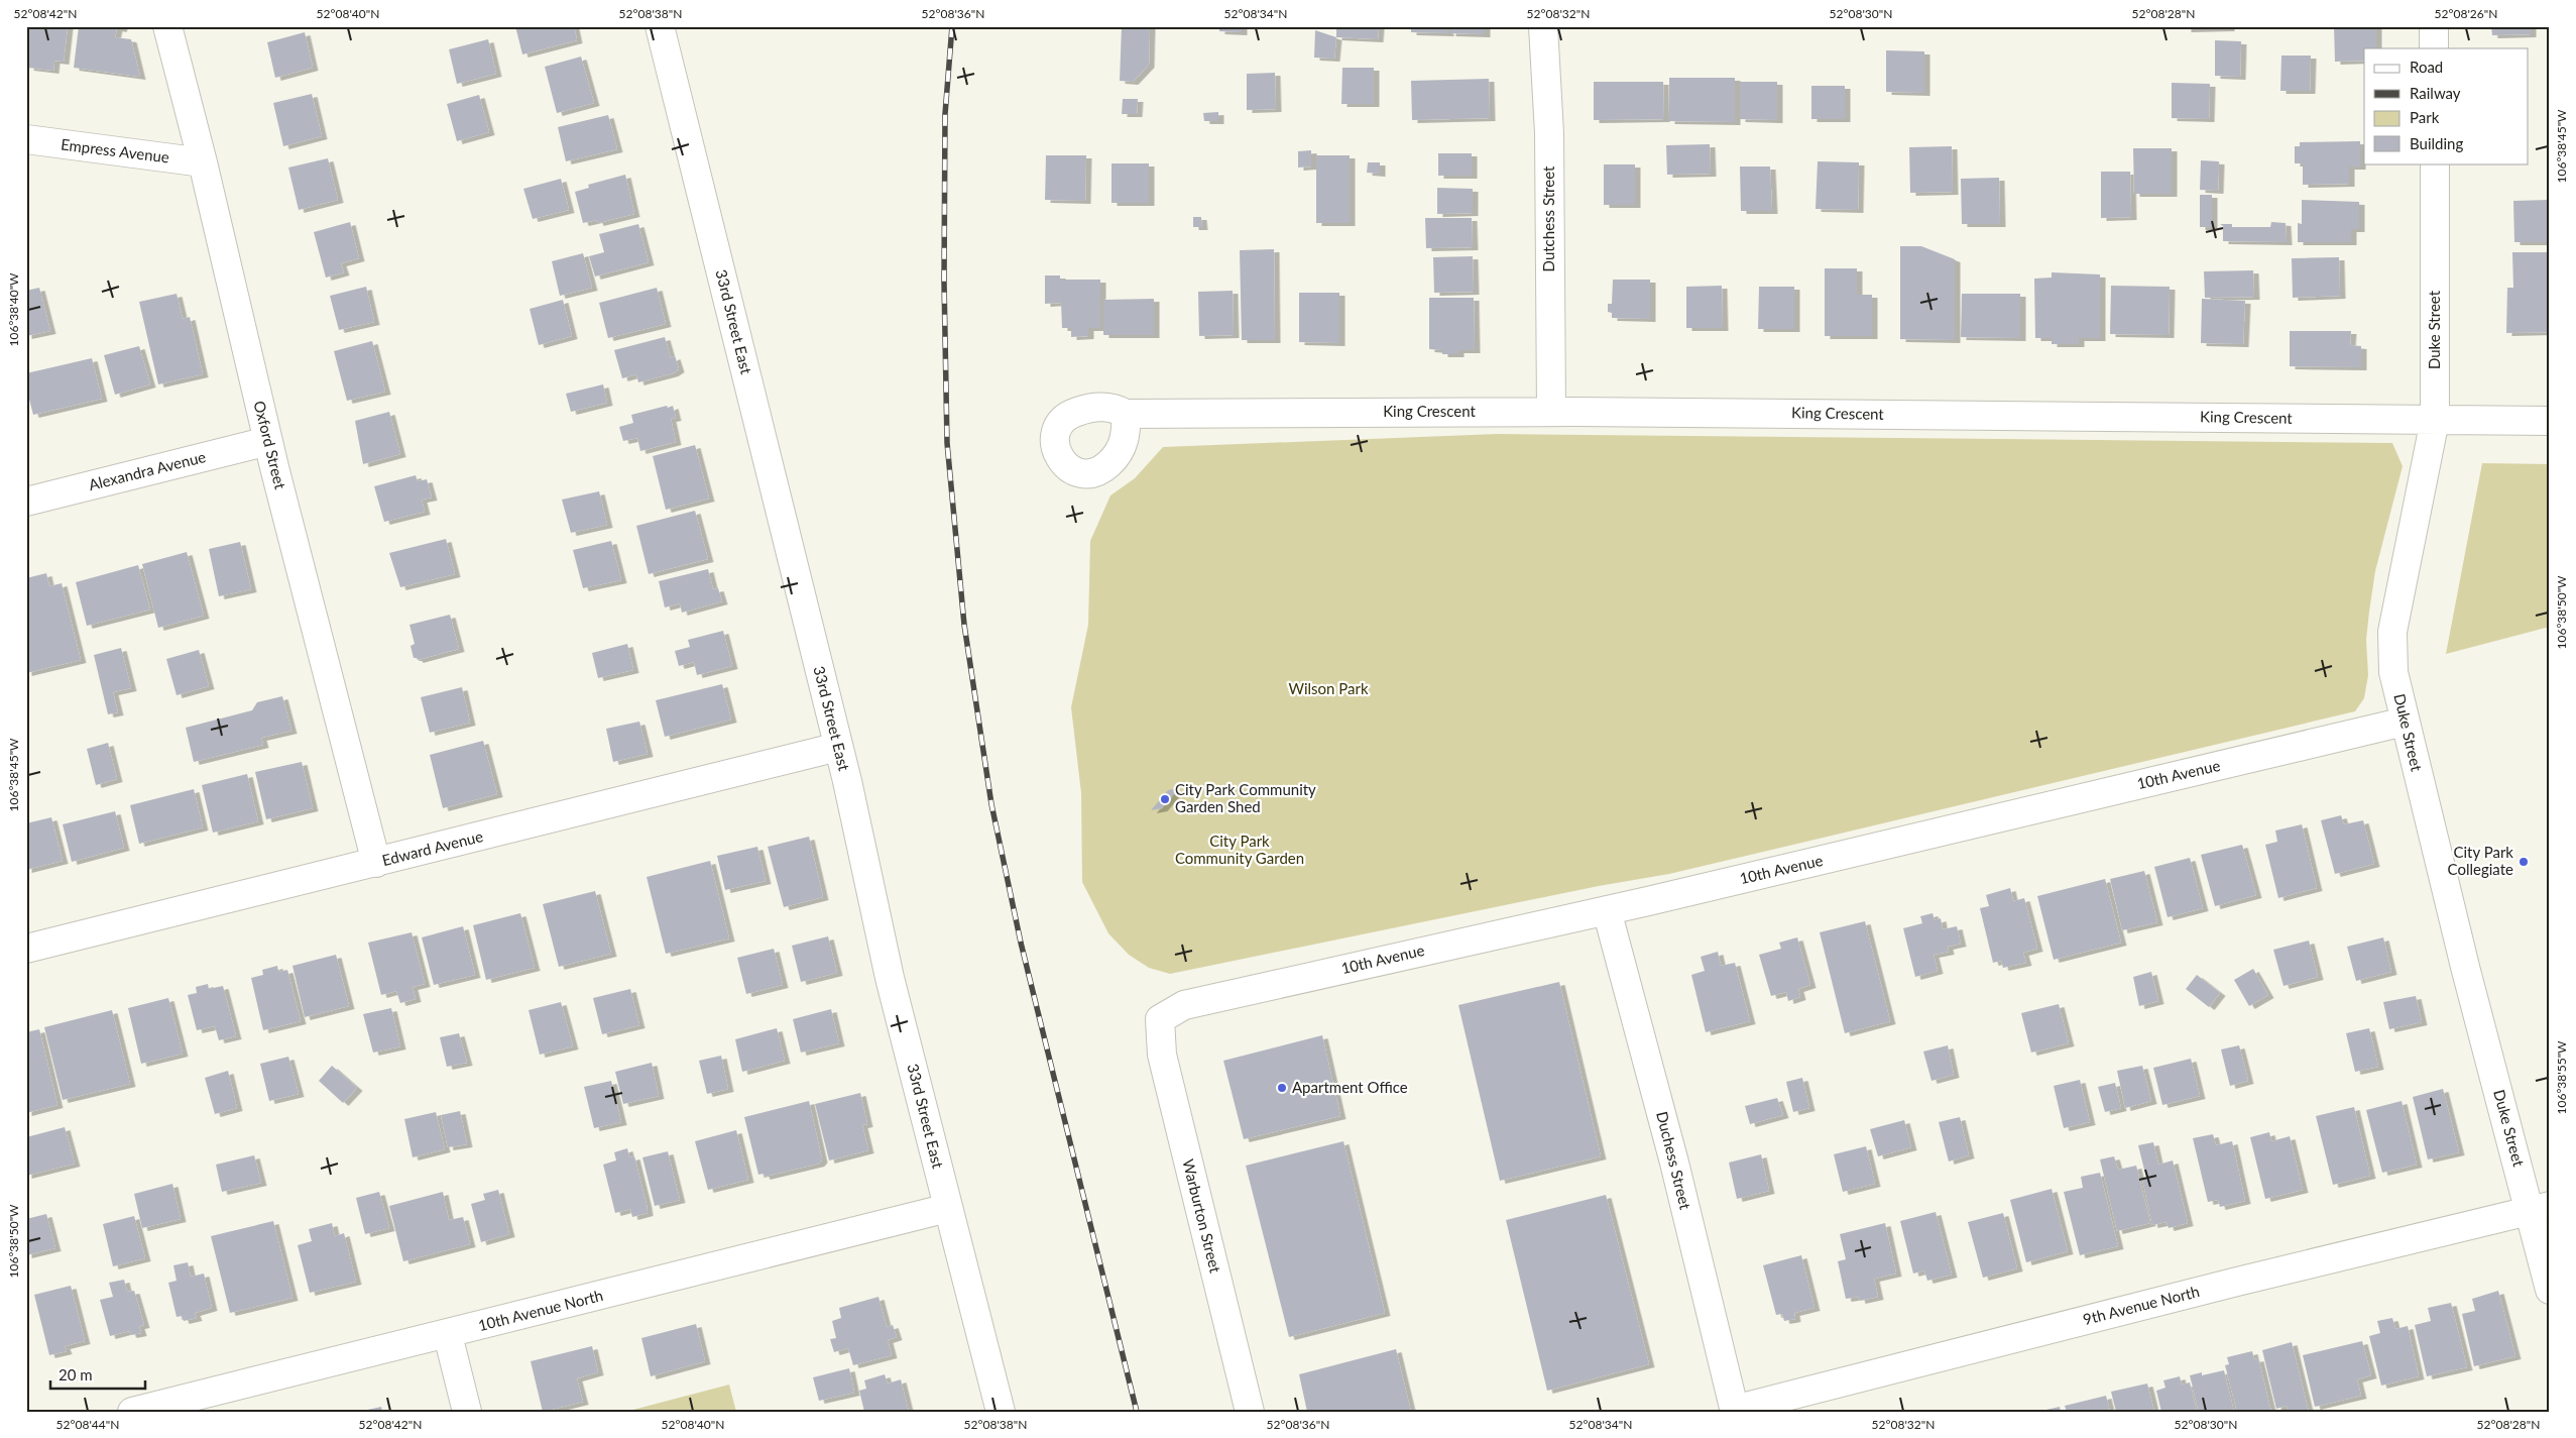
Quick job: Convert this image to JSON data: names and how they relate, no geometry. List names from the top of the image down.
{
  "streets": {
    "street": [
      "Empress Avenue",
      "Dutchess Street",
      "33rd Street East",
      "Duke Street",
      "King Crescent",
      "Oxford Street",
      "Alexandra Avenue",
      "10th Avenue",
      "Edward Avenue",
      "Duchess Street",
      "Warburton Street",
      "9th Avenue North",
      "10th Avenue North"
    ]
  },
  "crossings": [
    ["Empress Avenue", "Oxford Street"],
    ["Dutchess Street", "King Crescent"],
    ["33rd Street East", "Edward Avenue"],
    ["33rd Street East", "10th Avenue North"],
    ["Duke Street", "King Crescent"],
    ["Duke Street", "10th Avenue"],
    ["Duke Street", "9th Avenue North"],
    ["Oxford Street", "Alexandra Avenue"],
    ["Oxford Street", "Edward Avenue"],
    ["10th Avenue", "Duchess Street"],
    ["10th Avenue", "Warburton Street"],
    ["Duchess Street", "9th Avenue North"]
  ],
  "parks": ["Wilson Park", "City Park Community Garden"],
  "places": ["City Park Community Garden Shed", "City Park Collegiate", "Apartment Office"],
  "legend": [
    "Road",
    "Railway",
    "Park",
    "Building"
  ],
  "scale_bar": "20 m",
  "coordinates": [
    "52°08'42\"N",
    "52°08'40\"N",
    "52°08'38\"N",
    "52°08'36\"N",
    "52°08'34\"N",
    "52°08'32\"N",
    "52°08'30\"N",
    "52°08'28\"N",
    "52°08'26\"N",
    "106°38'45\"W",
    "106°38'40\"W",
    "106°38'50\"W",
    "106°38'55\"W",
    "52°08'44\"N"
  ]
}
